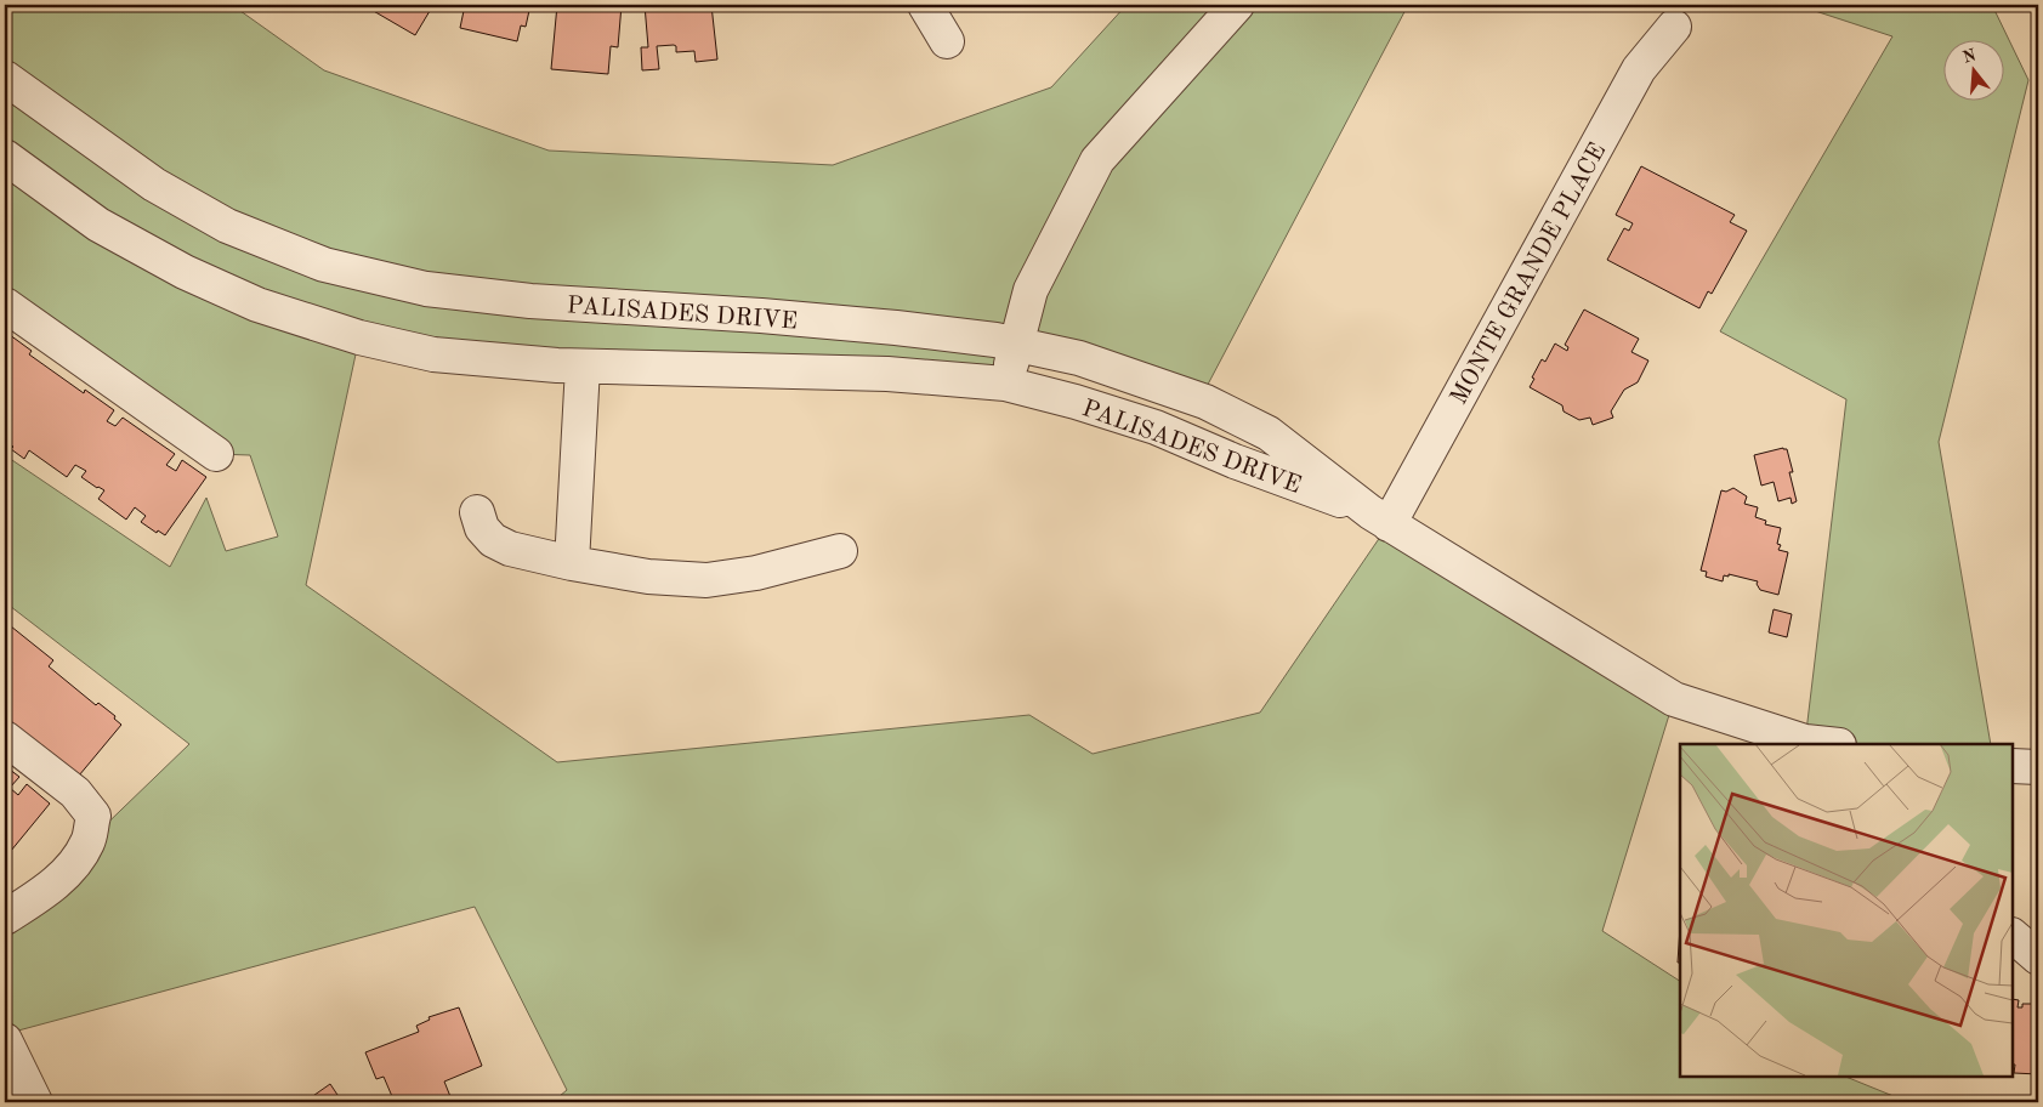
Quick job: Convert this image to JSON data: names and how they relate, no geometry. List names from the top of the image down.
{
  "streets": {
    "street": ["MONTE GRANDE PLACE", "PALISADES DRIVE"]
  },
  "crossings": [
    ["MONTE GRANDE PLACE", "PALISADES DRIVE"]
  ],
  "north": "top"
}
